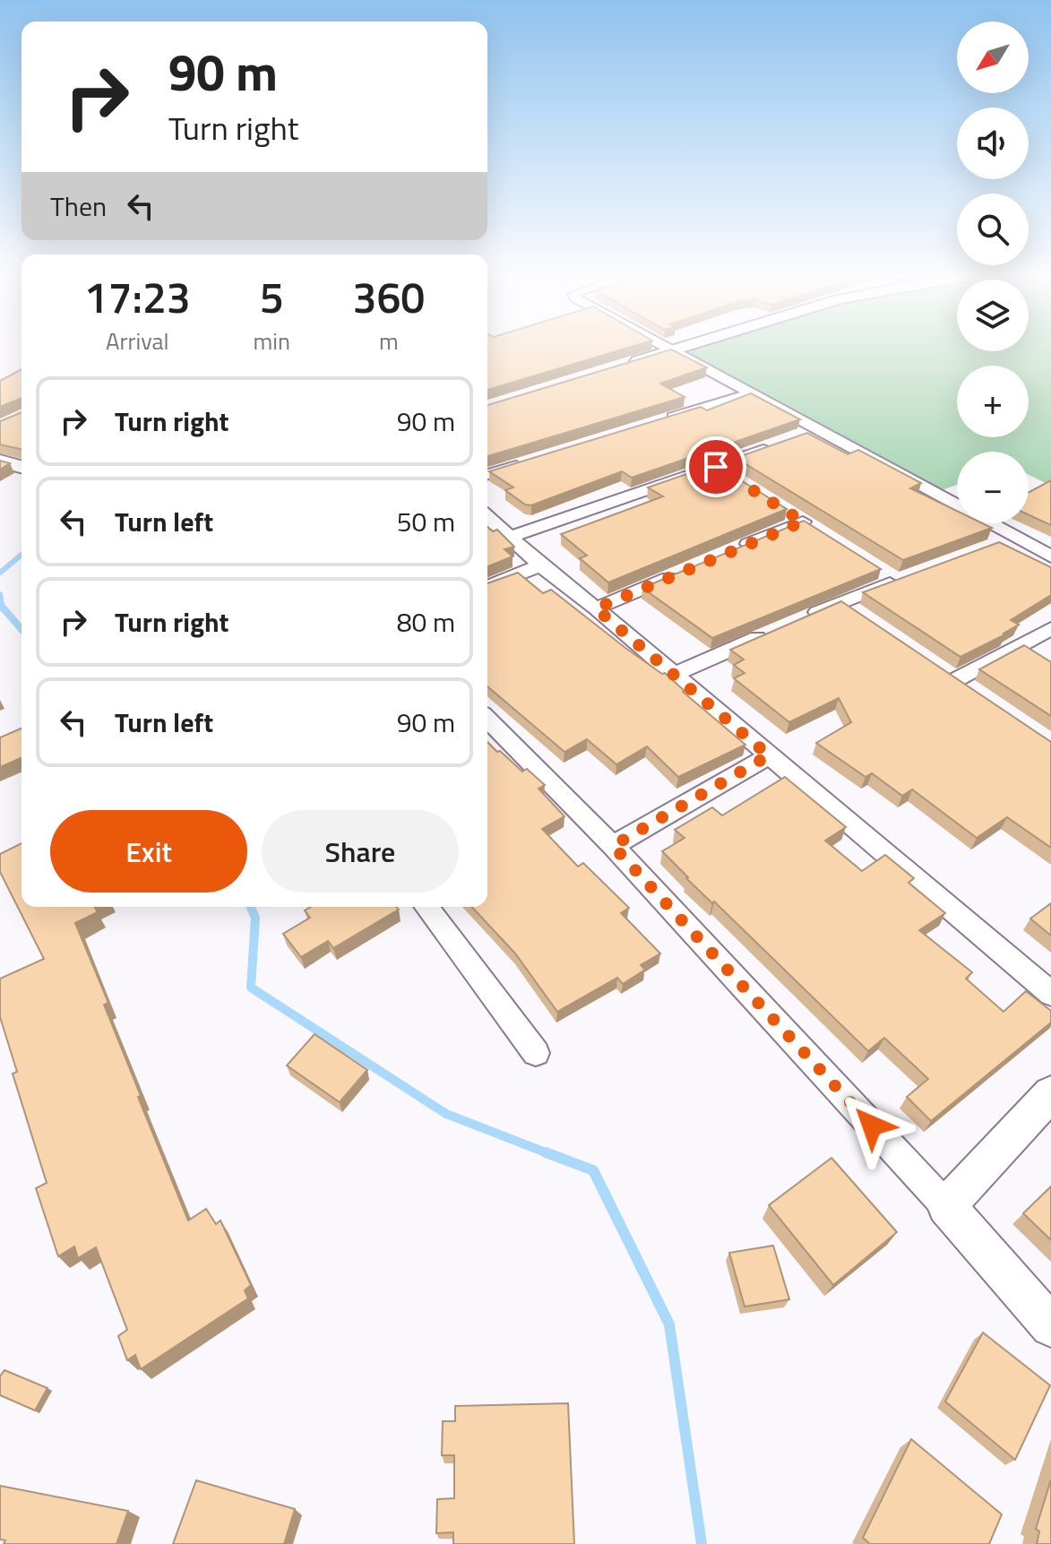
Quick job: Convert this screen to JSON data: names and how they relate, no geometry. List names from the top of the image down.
{
  "north": "bottom left",
  "page": {
    "map_buttons": ["+", "−"],
    "turn": ["90 m", "Turn right"],
    "then": "Then",
    "eta": [
      "17:23",
      "Arrival",
      "5",
      "min",
      "360",
      "m"
    ],
    "list": [
      {
        "name": "Turn right",
        "value": "90 m"
      },
      {
        "name": "Turn left",
        "value": "50 m"
      },
      {
        "name": "Turn right",
        "value": "80 m"
      },
      {
        "name": "Turn left",
        "value": "90 m"
      }
    ],
    "buttons": ["Exit", "Share"]
  }
}
